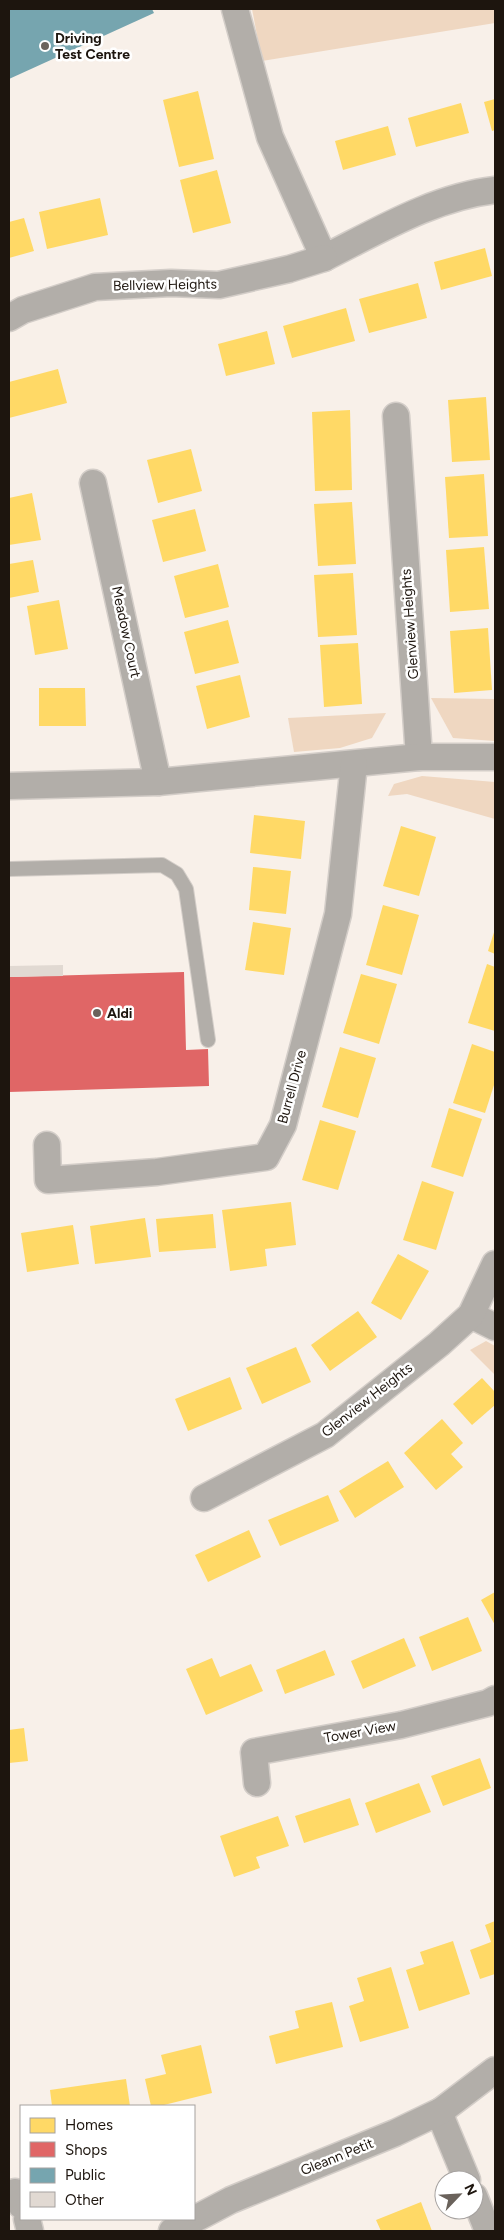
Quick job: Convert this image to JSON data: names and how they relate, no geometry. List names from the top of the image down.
{
  "streets": {
    "street": [
      "Bellview Heights",
      "Glenview Heights",
      "Meadow Court",
      "Burrell Drive",
      "Tower View",
      "Gleann Petit"
    ]
  },
  "places": ["Driving Test Centre", "Aldi"],
  "legend": [
    "Homes",
    "Shops",
    "Public",
    "Other"
  ],
  "north": "top right"
}
